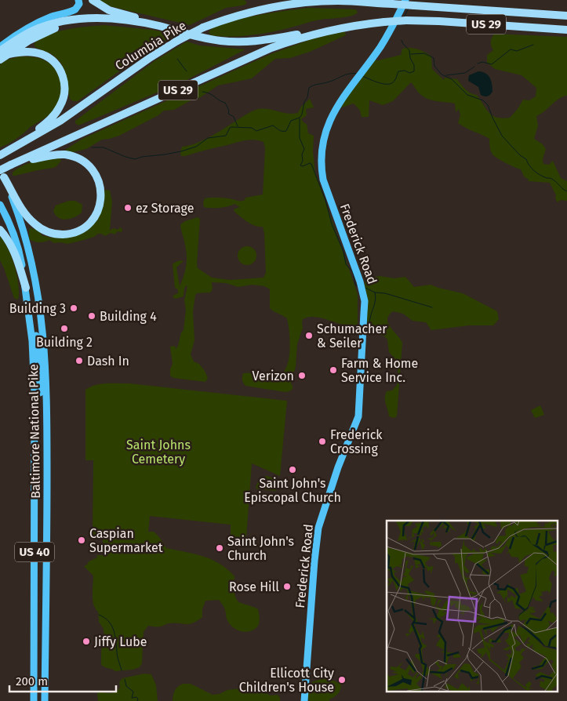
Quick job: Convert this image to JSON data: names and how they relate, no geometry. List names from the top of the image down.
{
  "streets": {
    "highway": ["US 29", "Columbia Pike"],
    "main road": ["Frederick Road", "Baltimore National Pike", "US 40"]
  },
  "crossings": [
    ["US 29", "Baltimore National Pike"]
  ],
  "parks": ["Saint Johns Cemetery"],
  "places": [
    "ez Storage",
    "Building 3",
    "Building 4",
    "Building 2",
    "Schumacher & Seiler",
    "Dash In",
    "Farm & Home Service Inc.",
    "Verizon",
    "Frederick Crossing",
    "Saint John's Episcopal Church",
    "Caspian Supermarket",
    "Saint John's Church",
    "Rose Hill",
    "Jiffy Lube",
    "Ellicott City Children's House"
  ],
  "scale_bar": "200 m"
}
